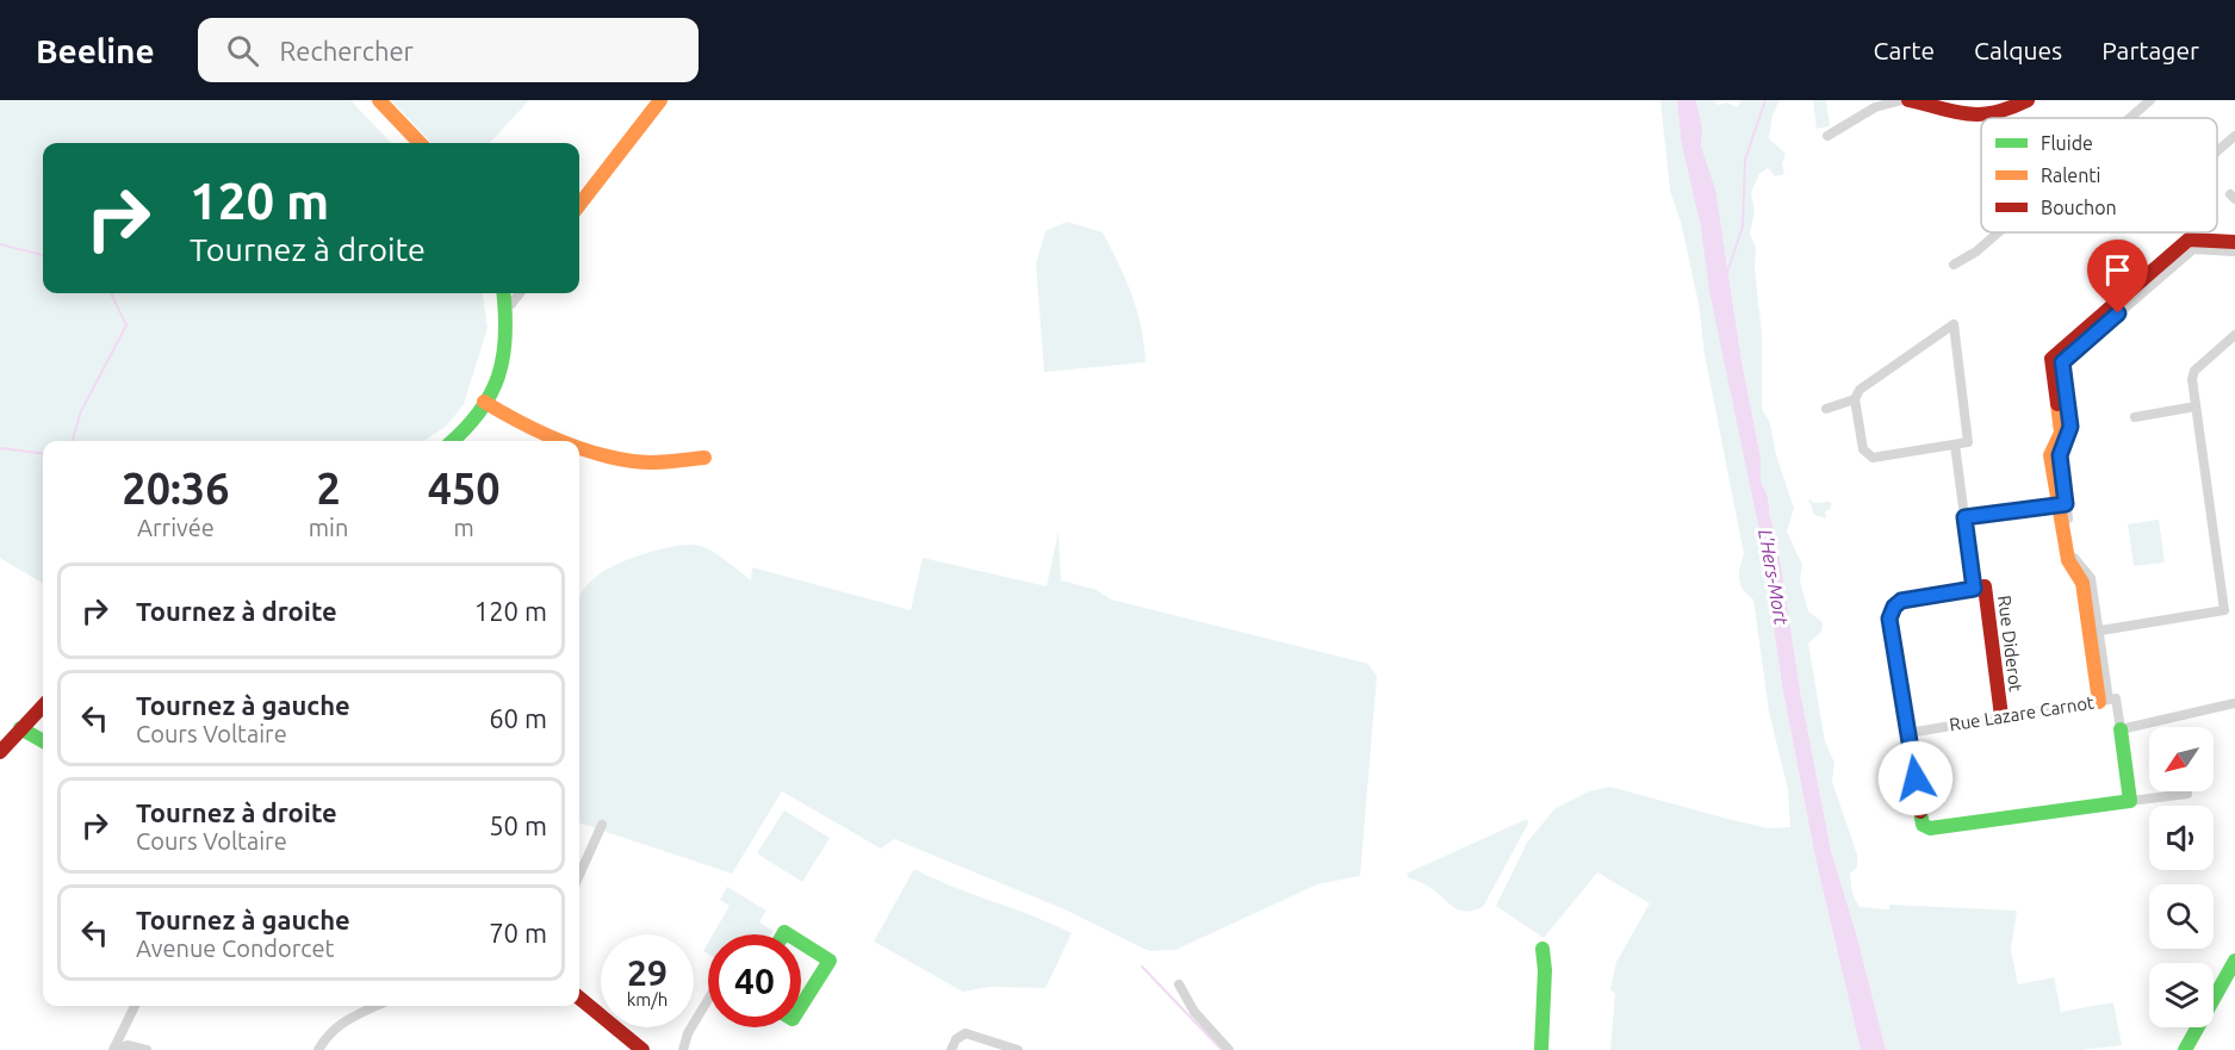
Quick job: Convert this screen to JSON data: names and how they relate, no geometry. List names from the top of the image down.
{
  "streets": {
    "street": ["Rue Diderot", "Rue Lazare Carnot"]
  },
  "crossings": [
    ["Rue Diderot", "Rue Lazare Carnot"]
  ],
  "water": ["L'Hers-Mort"],
  "legend": ["Fluide", "Ralenti", "Bouchon"],
  "north": "bottom left",
  "page": {
    "header": "Beeline",
    "search": "Rechercher",
    "nav": ["Carte", "Calques", "Partager"],
    "turn": ["120 m", "Tournez à droite"],
    "eta": [
      "20:36",
      "Arrivée",
      "2",
      "min",
      "450",
      "m"
    ],
    "list": [
      {
        "name": "Tournez à droite",
        "value": "120 m"
      },
      {
        "name": "Tournez à gauche",
        "note": "Cours Voltaire",
        "value": "60 m"
      },
      {
        "name": "Tournez à droite",
        "note": "Cours Voltaire",
        "value": "50 m"
      },
      {
        "name": "Tournez à gauche",
        "note": "Avenue Condorcet",
        "value": "70 m"
      }
    ],
    "speed": "29 km/h",
    "limit": "40"
  }
}
